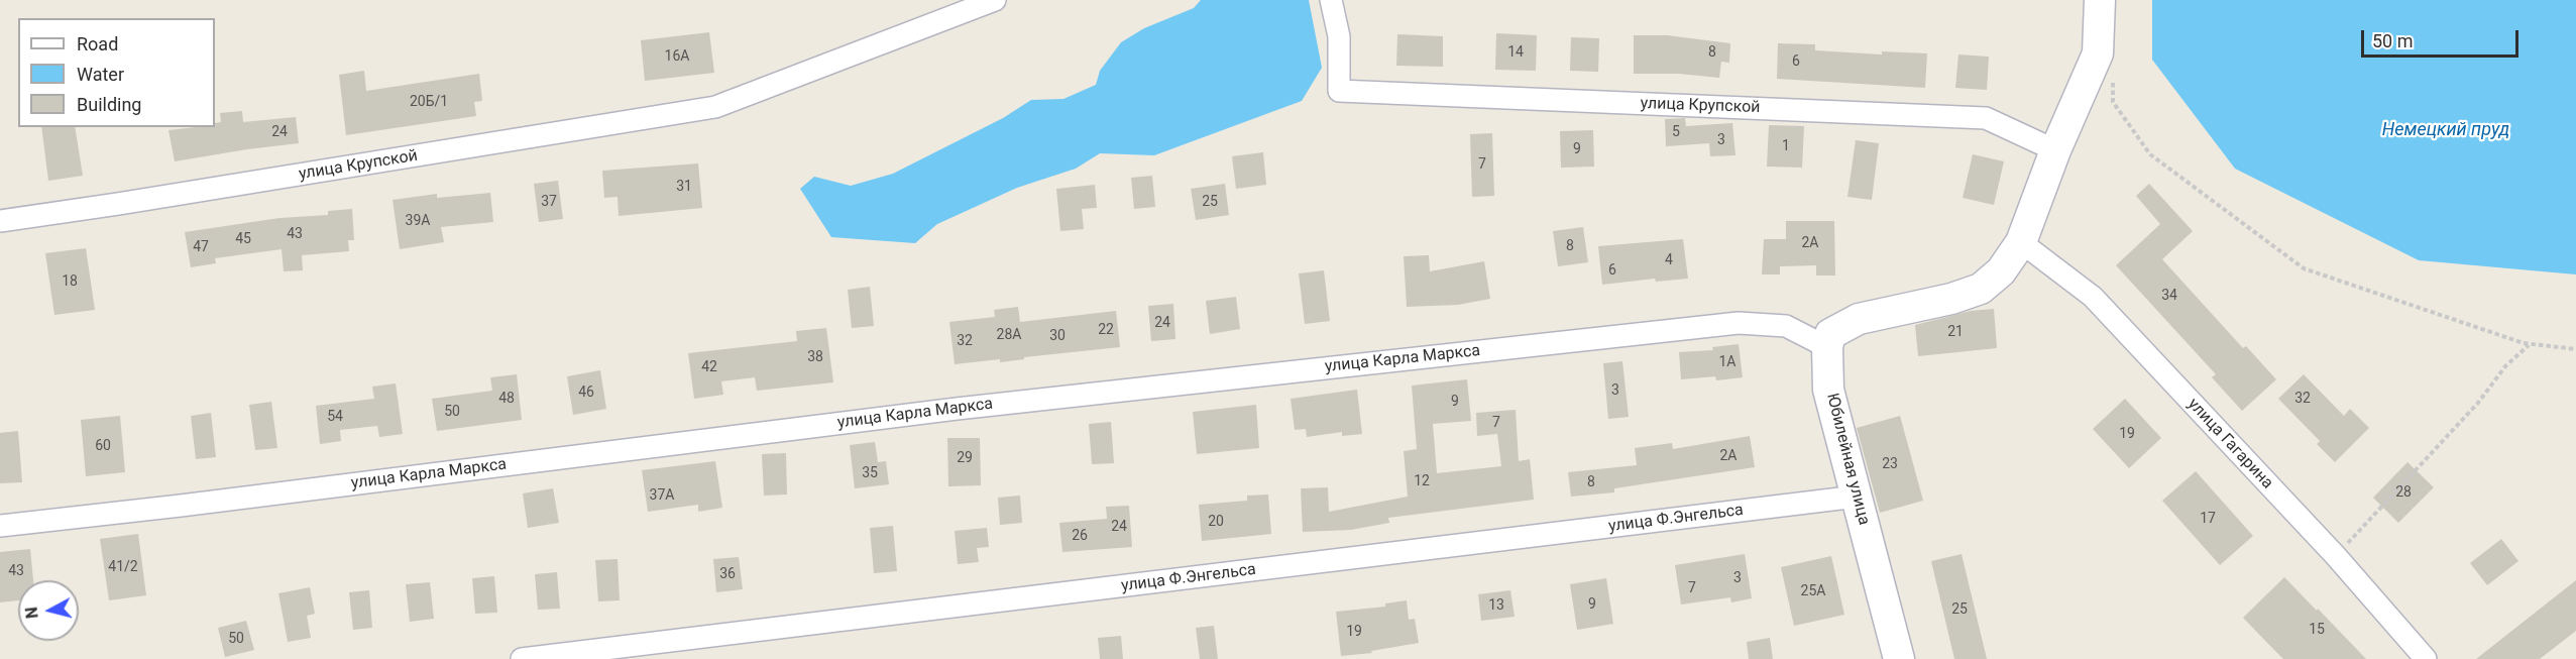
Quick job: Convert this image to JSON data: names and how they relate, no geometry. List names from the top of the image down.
{
  "streets": {
    "street": [
      "улица Крупской",
      "улица Карла Маркса",
      "улица Гагарина",
      "Юбилейная улица",
      "улица Ф.Энгельса"
    ]
  },
  "crossings": [
    ["улица Карла Маркса", "Юбилейная улица"],
    ["Юбилейная улица", "улица Ф.Энгельса"]
  ],
  "water": ["Немецкий пруд"],
  "house_numbers": [
    "14",
    "8",
    "16А",
    "6",
    "20Б/1",
    "24",
    "5",
    "3",
    "1",
    "9",
    "7",
    "31",
    "37",
    "25",
    "39А",
    "43",
    "45",
    "2А",
    "8",
    "47",
    "4",
    "6",
    "18",
    "34",
    "24",
    "22",
    "21",
    "28А",
    "30",
    "32",
    "38",
    "1А",
    "42",
    "3",
    "46",
    "48",
    "32",
    "9",
    "50",
    "54",
    "7",
    "19",
    "60",
    "2А",
    "29",
    "23",
    "35",
    "12",
    "8",
    "28",
    "37А",
    "17",
    "20",
    "24",
    "26",
    "41/2",
    "43",
    "36",
    "3",
    "7",
    "25А",
    "9",
    "13",
    "25",
    "15",
    "19",
    "50"
  ],
  "legend": ["Road", "Water", "Building"],
  "scale_bar": "50 m",
  "north": "left"
}
